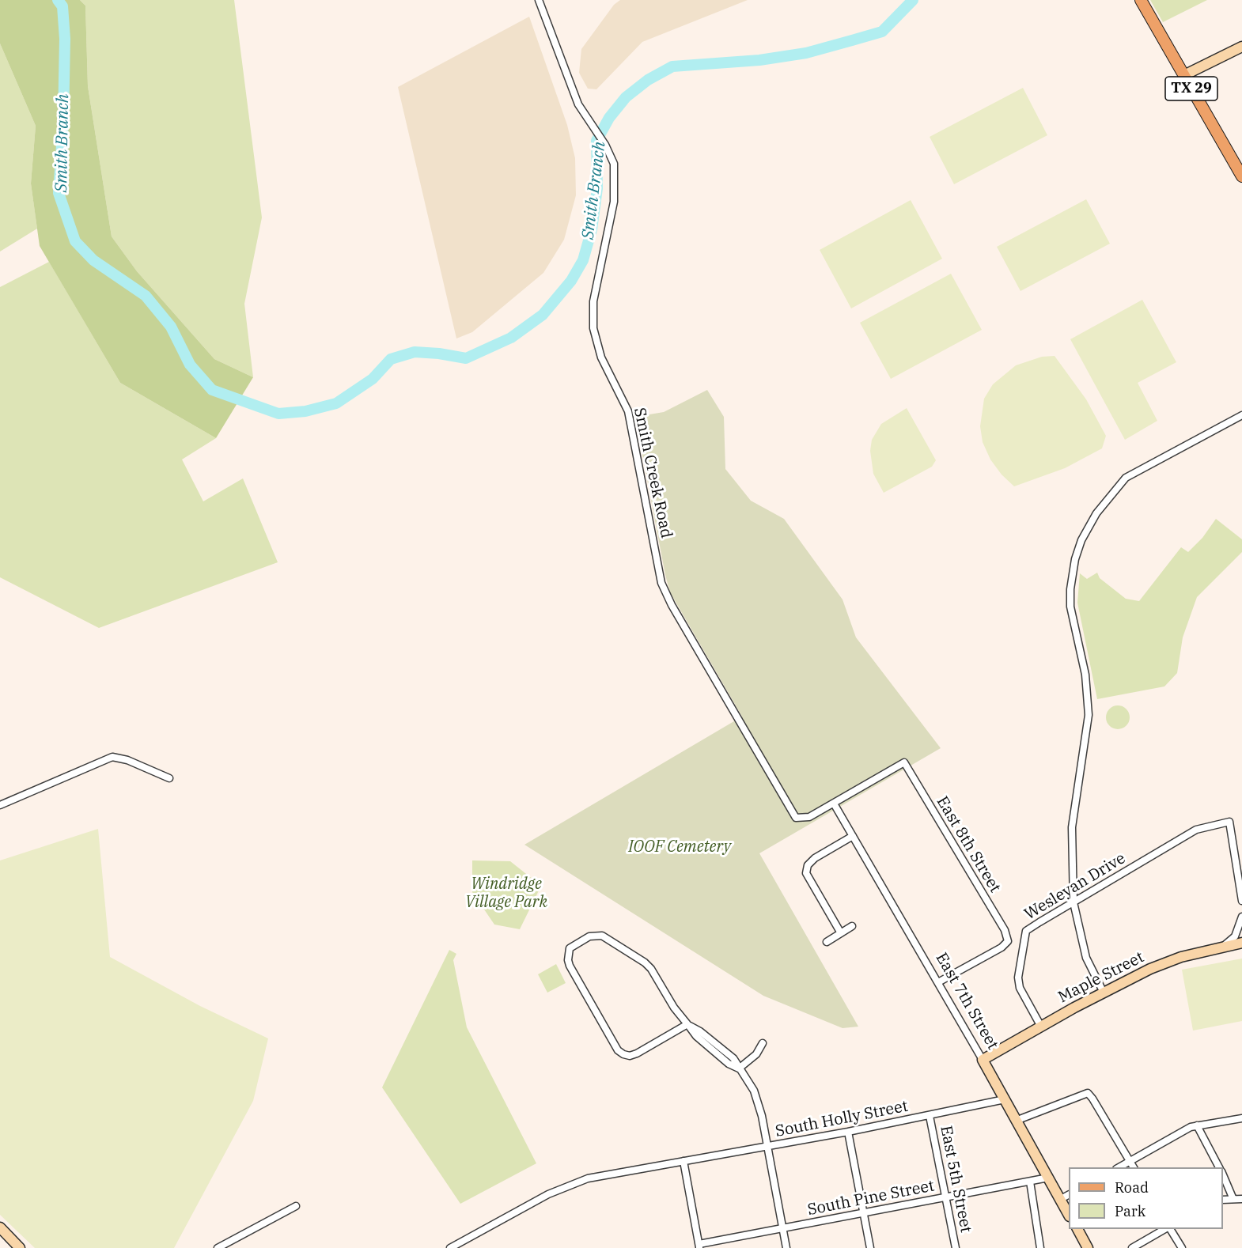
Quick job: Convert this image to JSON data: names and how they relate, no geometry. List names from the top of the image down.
{
  "streets": {
    "main road": ["TX 29"],
    "street": [
      "Smith Creek Road",
      "East 8th Street",
      "Wesleyan Drive",
      "Maple Street",
      "East 7th Street",
      "South Holly Street",
      "East 5th Street",
      "South Pine Street"
    ]
  },
  "crossings": [
    ["Smith Creek Road", "East 8th Street"],
    ["Smith Creek Road", "East 7th Street"],
    ["East 8th Street", "East 7th Street"],
    ["Wesleyan Drive", "Maple Street"],
    ["Maple Street", "East 7th Street"],
    ["East 7th Street", "South Holly Street"],
    ["East 7th Street", "South Pine Street"],
    ["South Holly Street", "East 5th Street"],
    ["East 5th Street", "South Pine Street"]
  ],
  "water": ["Smith Branch"],
  "parks": ["IOOF Cemetery", "Windridge Village Park"],
  "legend": ["Road", "Park"]
}
